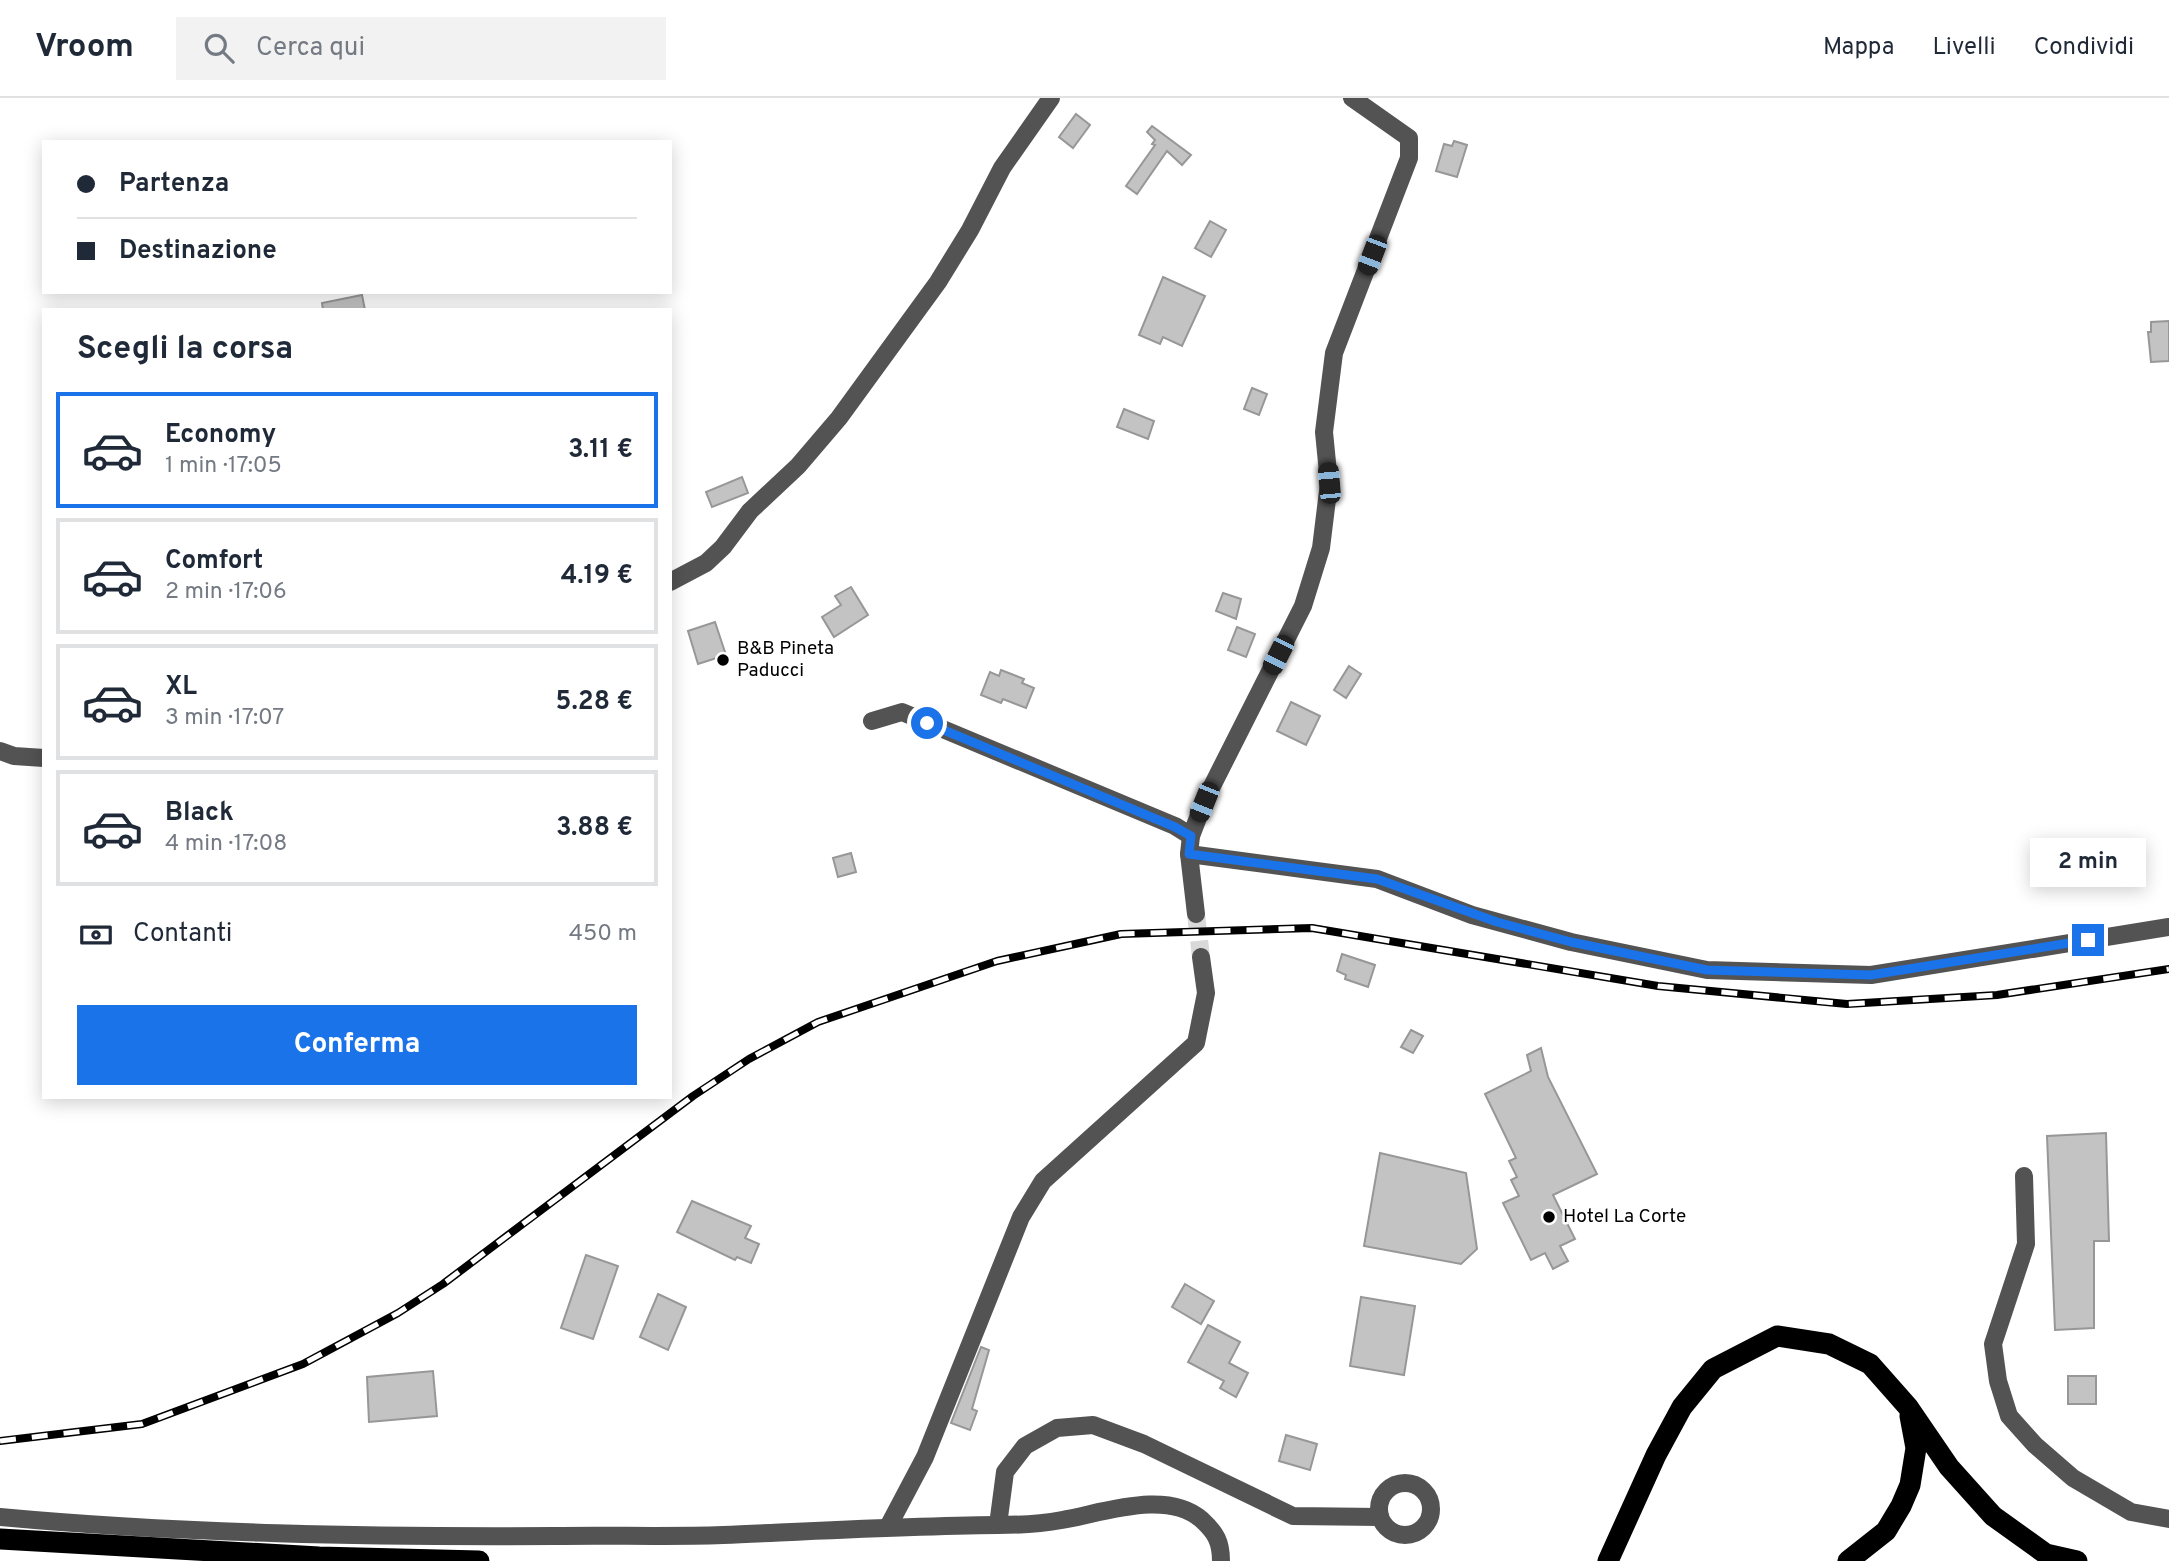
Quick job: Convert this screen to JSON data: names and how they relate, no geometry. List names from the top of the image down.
{
  "places": ["B&B Pineta Paducci", "Hotel La Corte"],
  "page": {
    "header": "Vroom",
    "search": "Cerca qui",
    "nav": ["Mappa", "Livelli", "Condividi"],
    "banner": ["Partenza", "Destinazione"],
    "heading": "Scegli la corsa",
    "list": [
      {
        "name": "Economy",
        "note": "1 min · 17:05",
        "value": "3.11 €"
      },
      {
        "name": "Comfort",
        "note": "2 min · 17:06",
        "value": "4.19 €"
      },
      {
        "name": "XL",
        "note": "3 min · 17:07",
        "value": "5.28 €"
      },
      {
        "name": "Black",
        "note": "4 min · 17:08",
        "value": "3.88 €"
      }
    ],
    "bubble": "2 min",
    "pay": ["Contanti", "450 m"],
    "buttons": "Conferma"
  }
}
